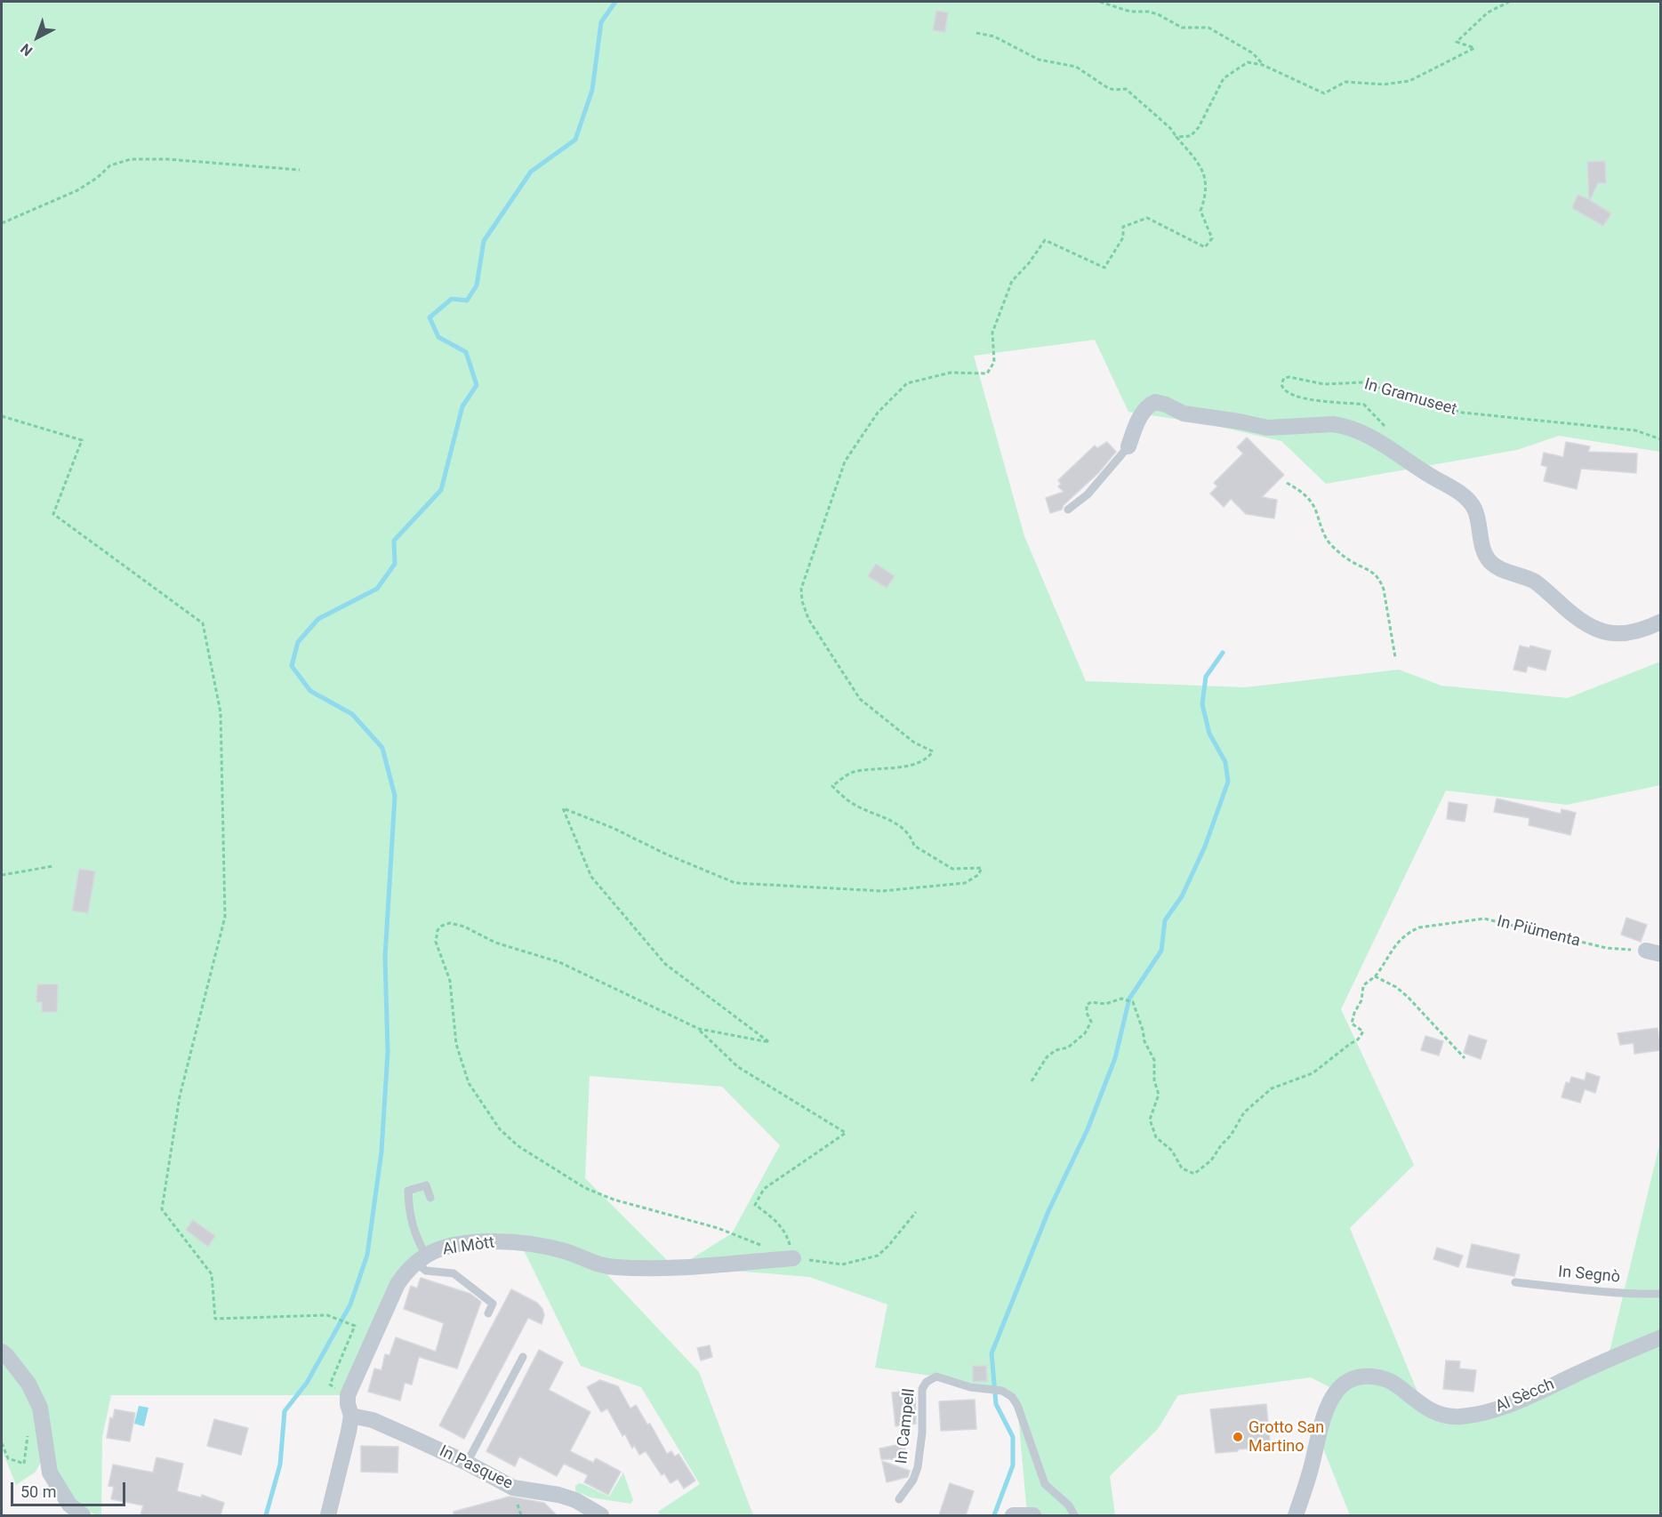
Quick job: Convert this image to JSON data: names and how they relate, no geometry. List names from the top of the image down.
{
  "streets": {
    "street": ["Al Mòtt", "Al Sècch", "In Pasquee"],
    "lane": ["In Segnò", "In Campell"],
    "path": ["In Gramuseet", "In Piümenta"]
  },
  "places": ["Grotto San Martino"],
  "scale_bar": "50 m",
  "north": "bottom left"
}
